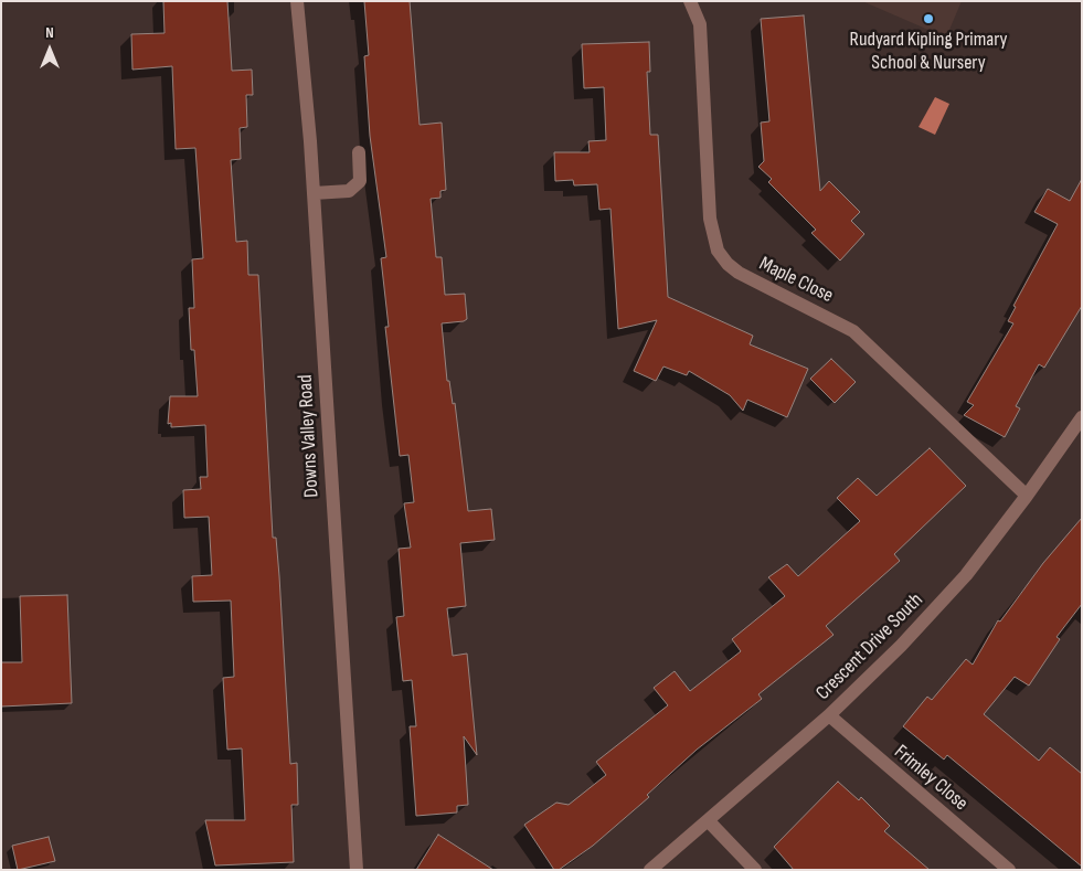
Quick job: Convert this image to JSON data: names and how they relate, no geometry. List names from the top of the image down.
{
  "streets": {
    "street": [
      "Maple Close",
      "Downs Valley Road",
      "Crescent Drive South",
      "Frimley Close"
    ]
  },
  "crossings": [
    ["Maple Close", "Crescent Drive South"],
    ["Crescent Drive South", "Frimley Close"]
  ],
  "places": ["Rudyard Kipling Primary School & Nursery"],
  "north": "top"
}
